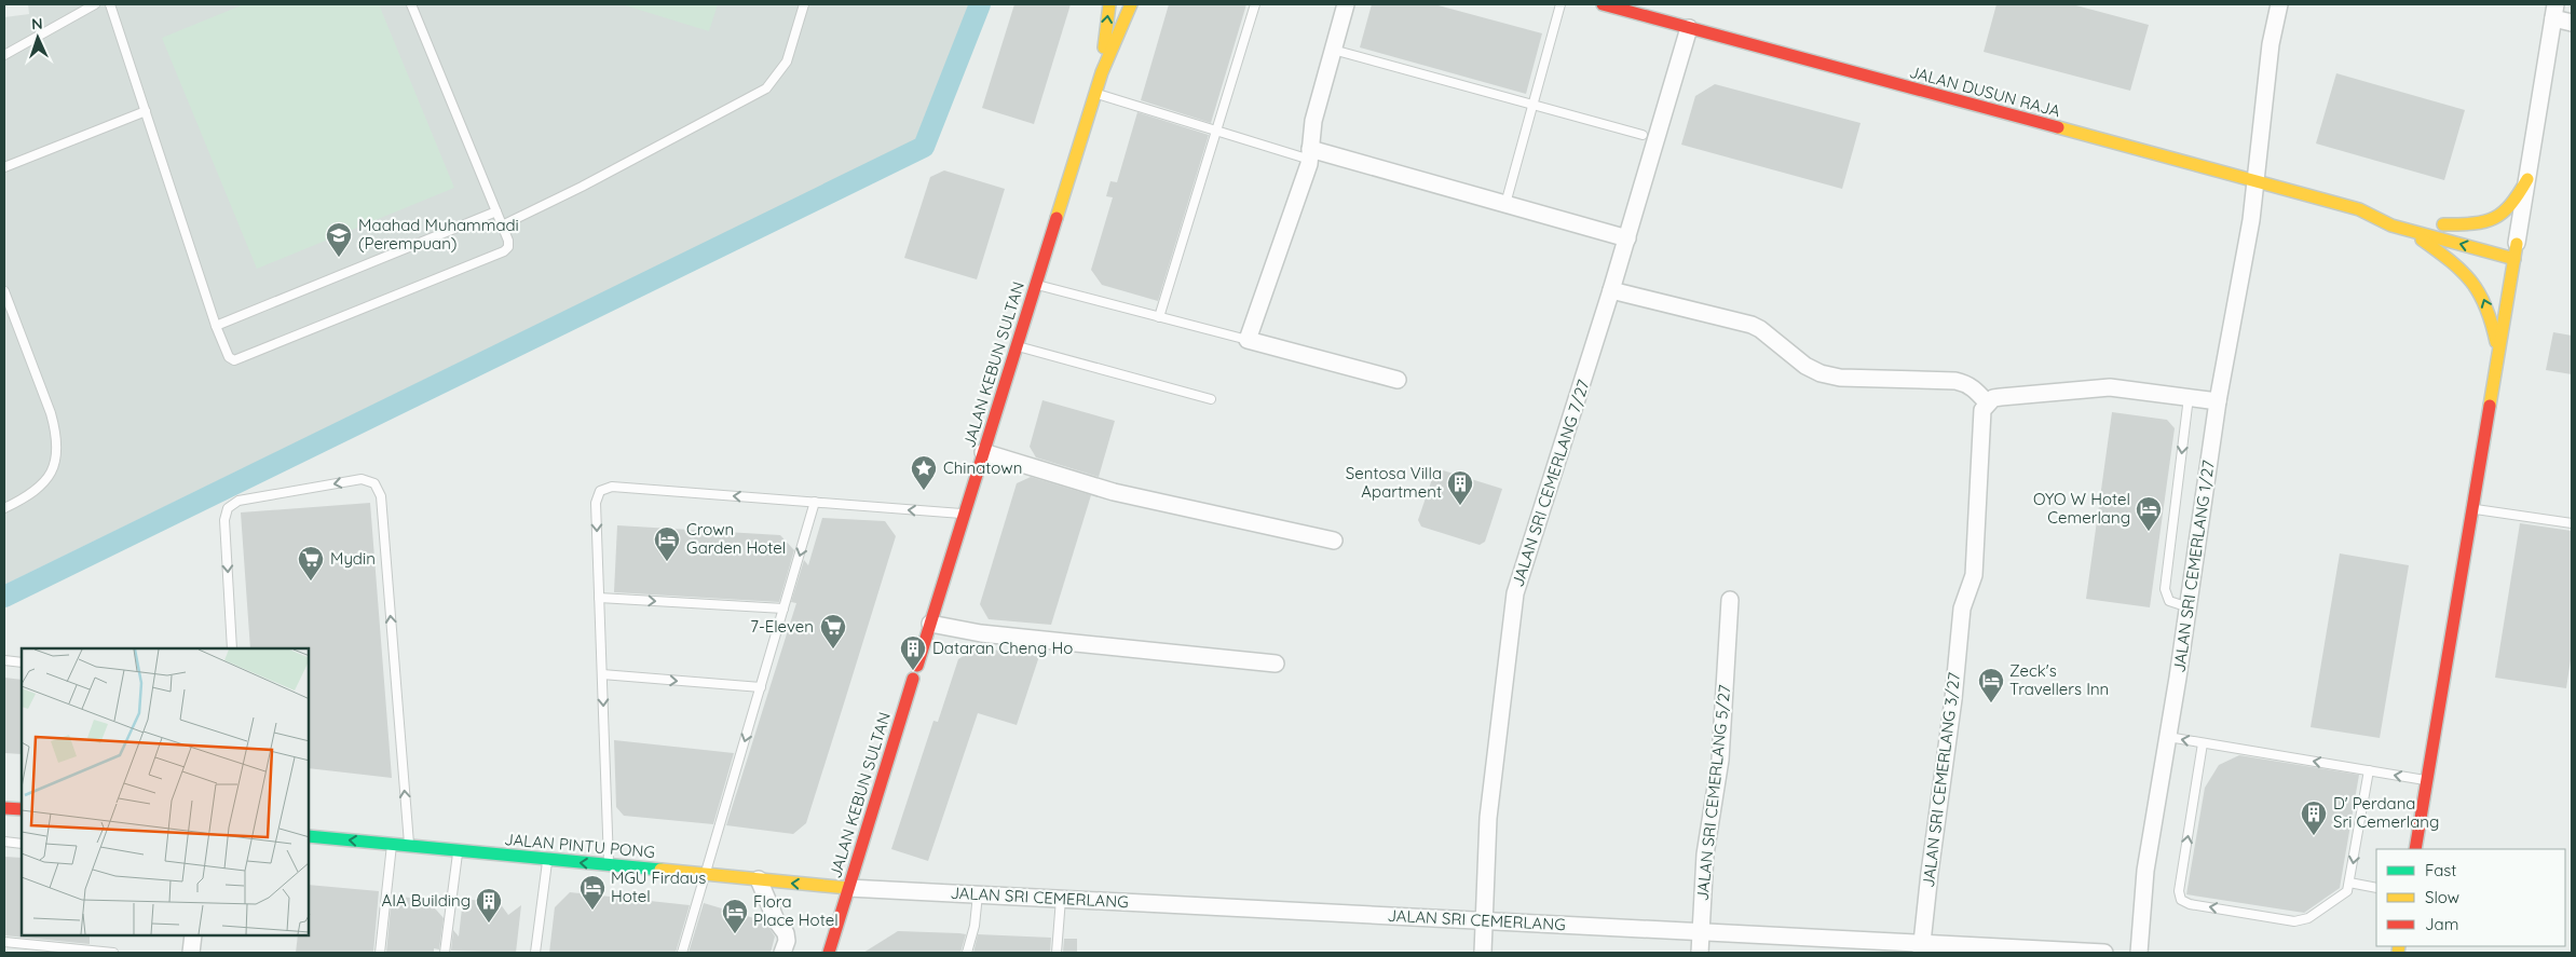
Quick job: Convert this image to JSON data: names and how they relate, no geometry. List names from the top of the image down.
{
  "streets": {
    "street": [
      "JALAN DUSUN RAJA",
      "JALAN KEBUN SULTAN",
      "JALAN SRI CEMERLANG 7/27",
      "JALAN SRI CEMERLANG 1/27",
      "JALAN SRI CEMERLANG 3/27",
      "JALAN SRI CEMERLANG 5/27",
      "JALAN PINTU PONG",
      "JALAN SRI CEMERLANG"
    ]
  },
  "crossings": [
    ["JALAN DUSUN RAJA", "JALAN SRI CEMERLANG 7/27"],
    ["JALAN DUSUN RAJA", "JALAN SRI CEMERLANG 1/27"],
    ["JALAN KEBUN SULTAN", "JALAN PINTU PONG"],
    ["JALAN KEBUN SULTAN", "JALAN SRI CEMERLANG"],
    ["JALAN SRI CEMERLANG 7/27", "JALAN SRI CEMERLANG"],
    ["JALAN SRI CEMERLANG 3/27", "JALAN SRI CEMERLANG"],
    ["JALAN SRI CEMERLANG 5/27", "JALAN SRI CEMERLANG"],
    ["JALAN PINTU PONG", "JALAN SRI CEMERLANG"]
  ],
  "one_way": ["JALAN PINTU PONG"],
  "places": {
    "school or university": ["Maahad Muhammadi (Perempuan)"],
    "place": ["Chinatown"],
    "building": [
      "Sentosa Villa Apartment",
      "Dataran Cheng Ho",
      "D' Perdana Sri Cemerlang",
      "AIA Building"
    ],
    "hotel": [
      "OYO W Hotel Cemerlang",
      "Crown Garden Hotel",
      "Zeck's Travellers Inn",
      "MGU Firdaus Hotel",
      "Flora Place Hotel"
    ],
    "supermarket": ["Mydin", "7-Eleven"]
  },
  "legend": ["Fast", "Slow", "Jam"],
  "north": "top"
}
